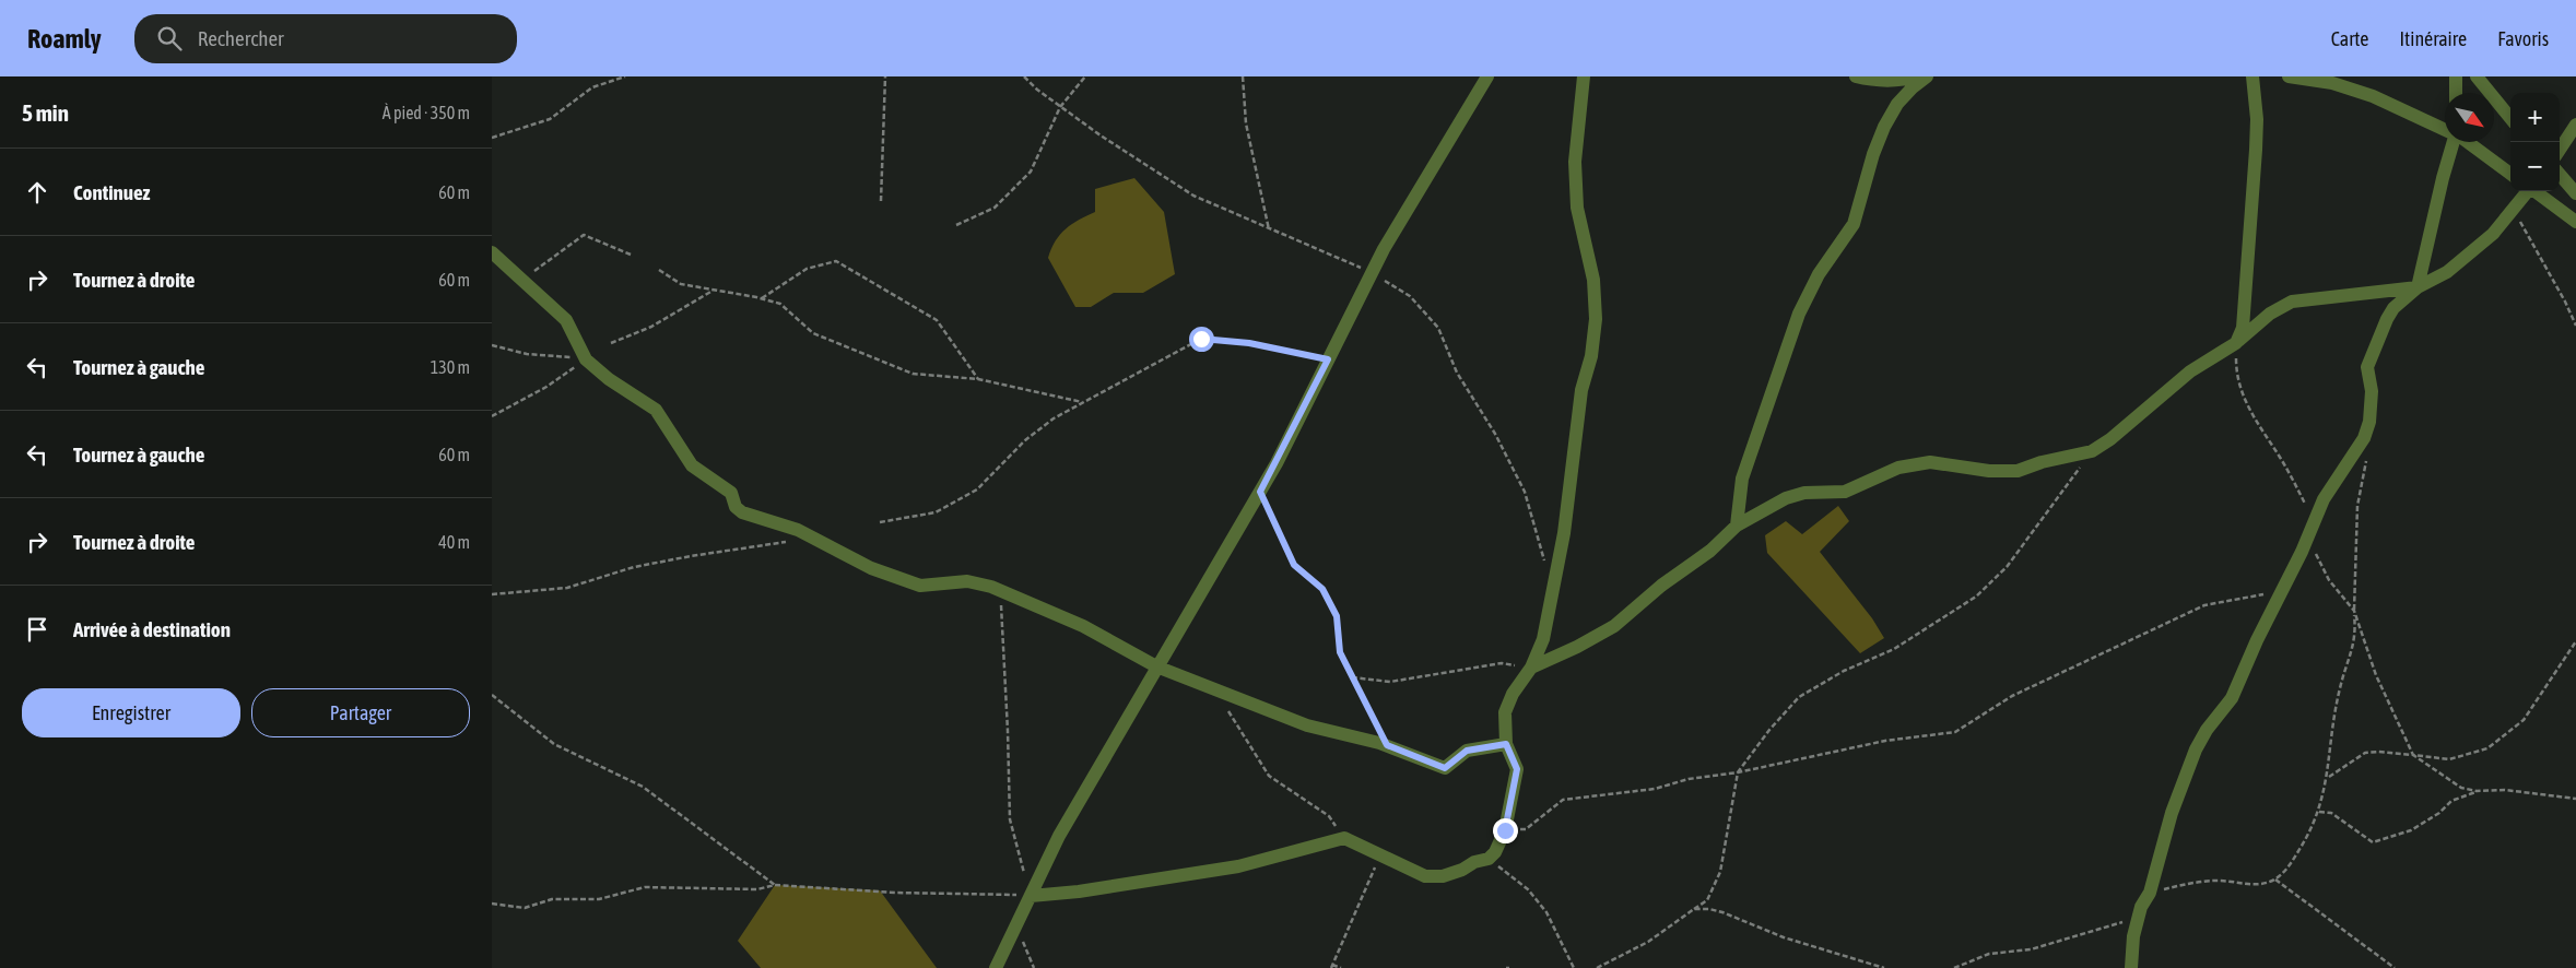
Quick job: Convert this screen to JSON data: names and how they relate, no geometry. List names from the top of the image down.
{
  "north": "bottom right",
  "page": {
    "header": "Roamly",
    "search": "Rechercher",
    "nav": ["Carte", "Itinéraire", "Favoris"],
    "heading": ["5 min", "À pied · 350 m"],
    "map_buttons": ["+", "−"],
    "list": [
      ["Continuez", "60 m"],
      ["Tournez à droite", "60 m"],
      ["Tournez à gauche", "130 m"],
      ["Tournez à gauche", "60 m"],
      ["Tournez à droite", "40 m"],
      "Arrivée à destination"
    ],
    "buttons": ["Enregistrer", "Partager"]
  }
}
